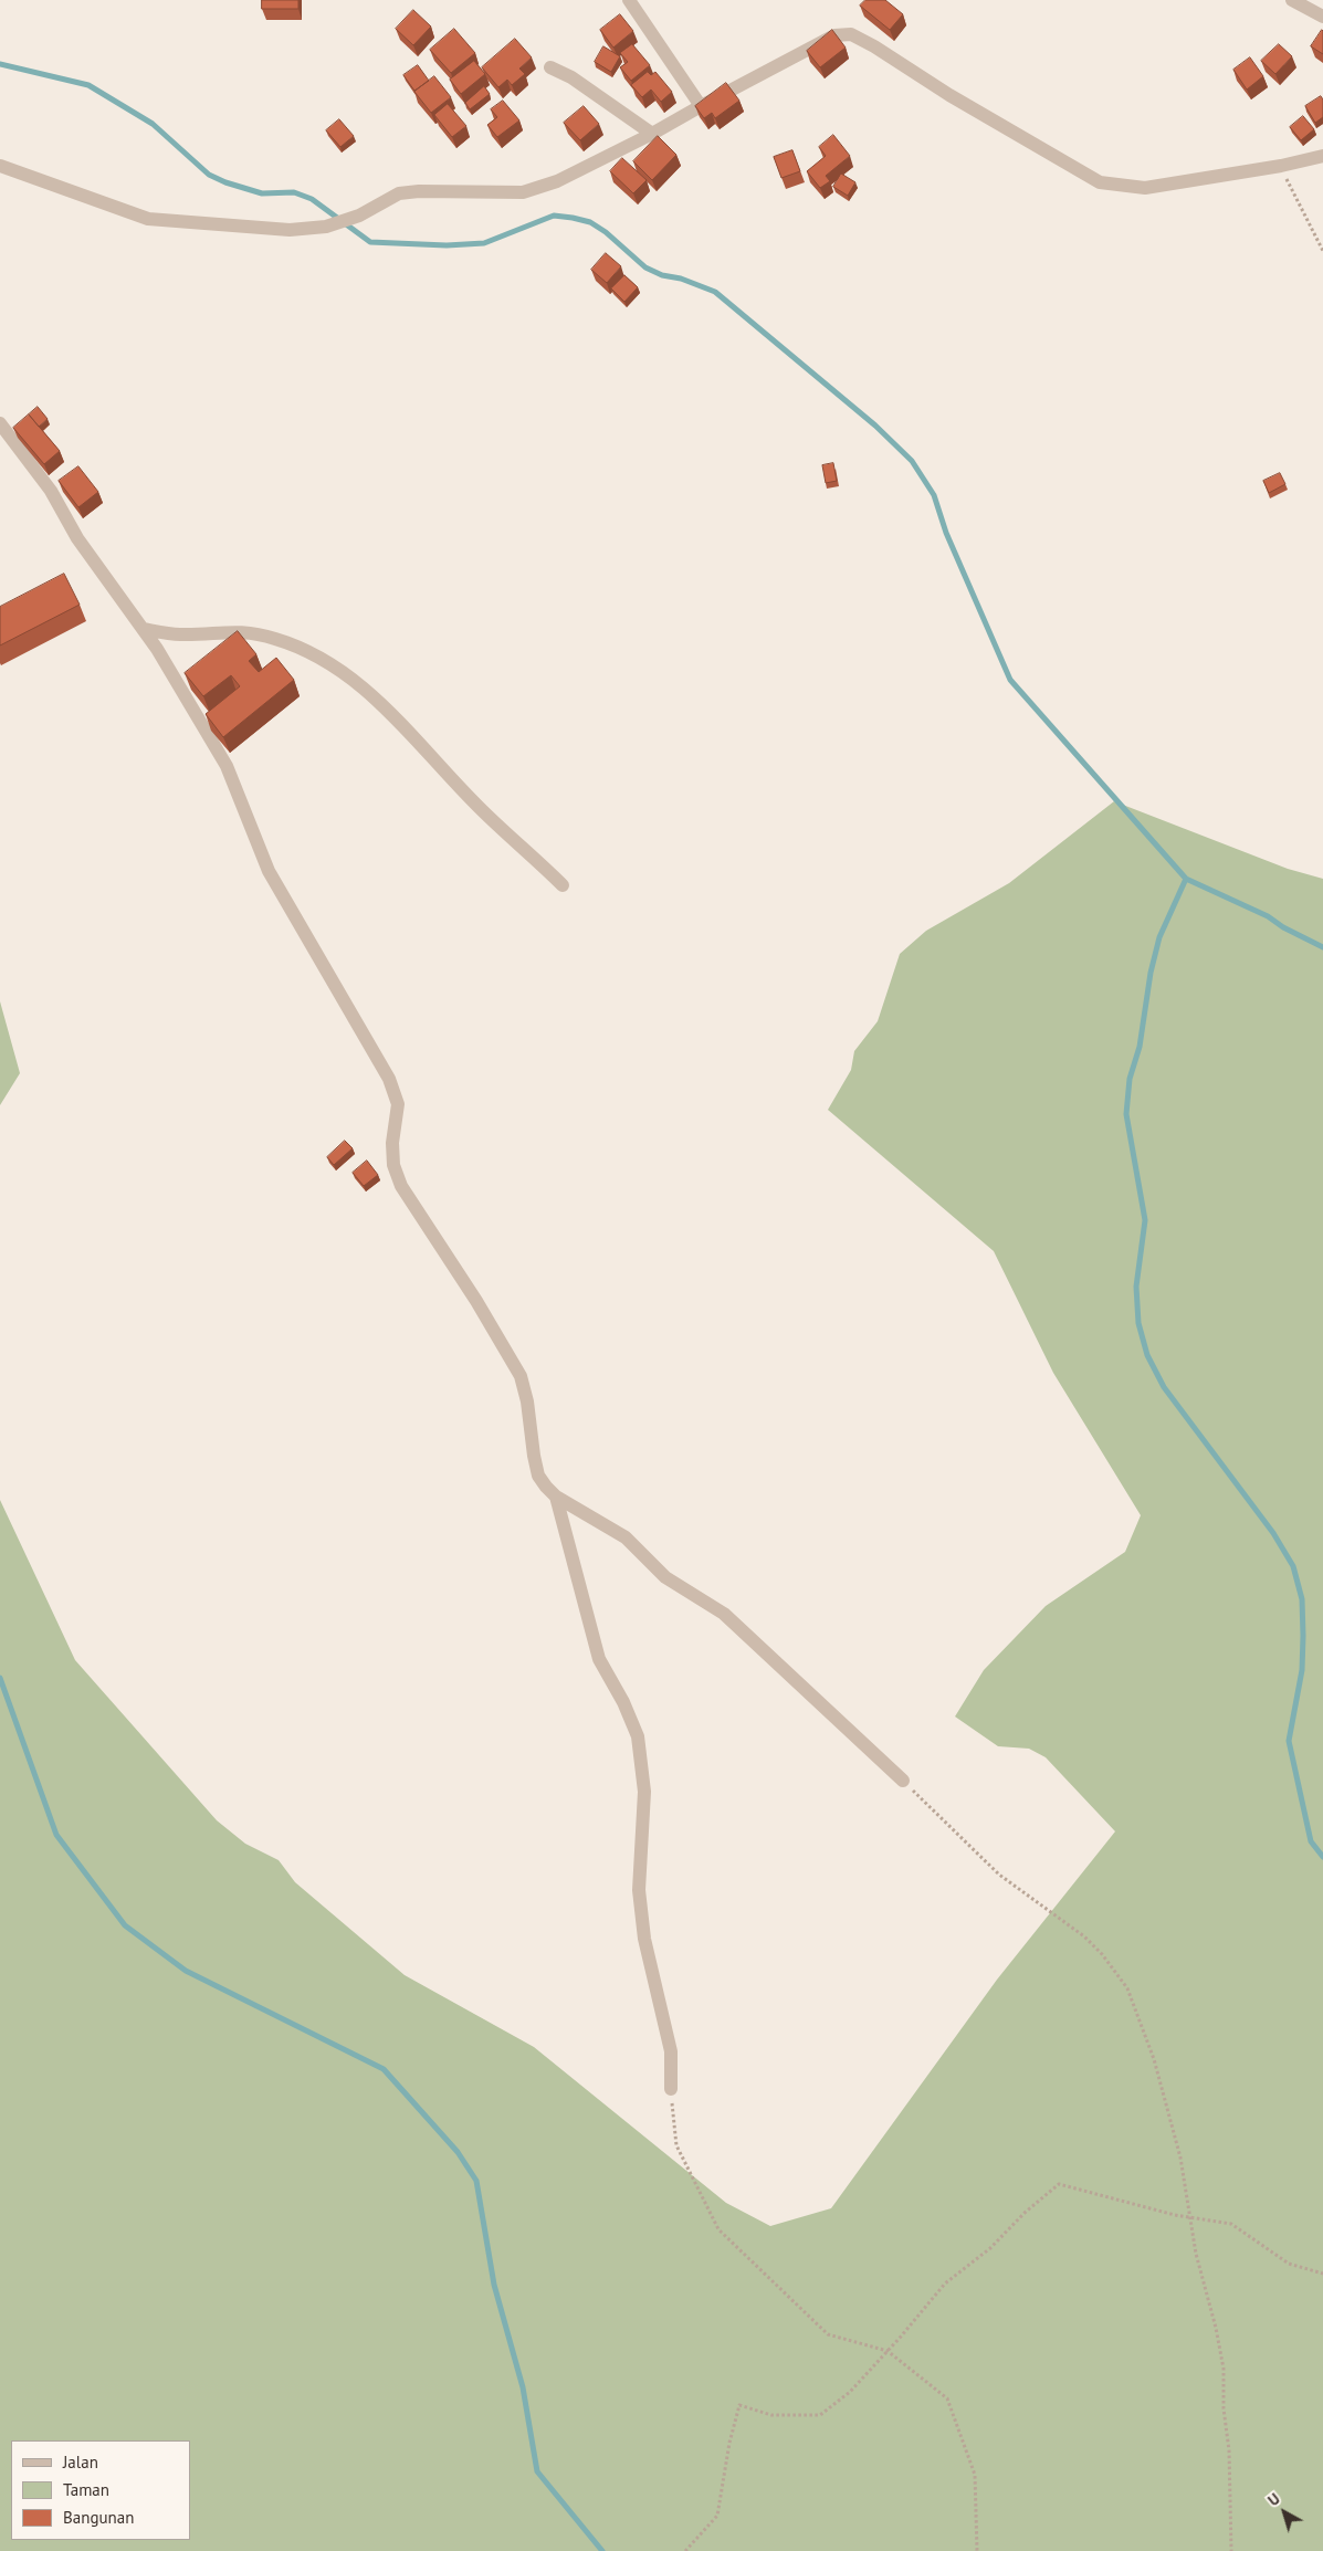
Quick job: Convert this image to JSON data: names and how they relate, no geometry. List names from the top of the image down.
{
  "legend": ["Jalan", "Taman", "Bangunan"],
  "north": "top left"
}
